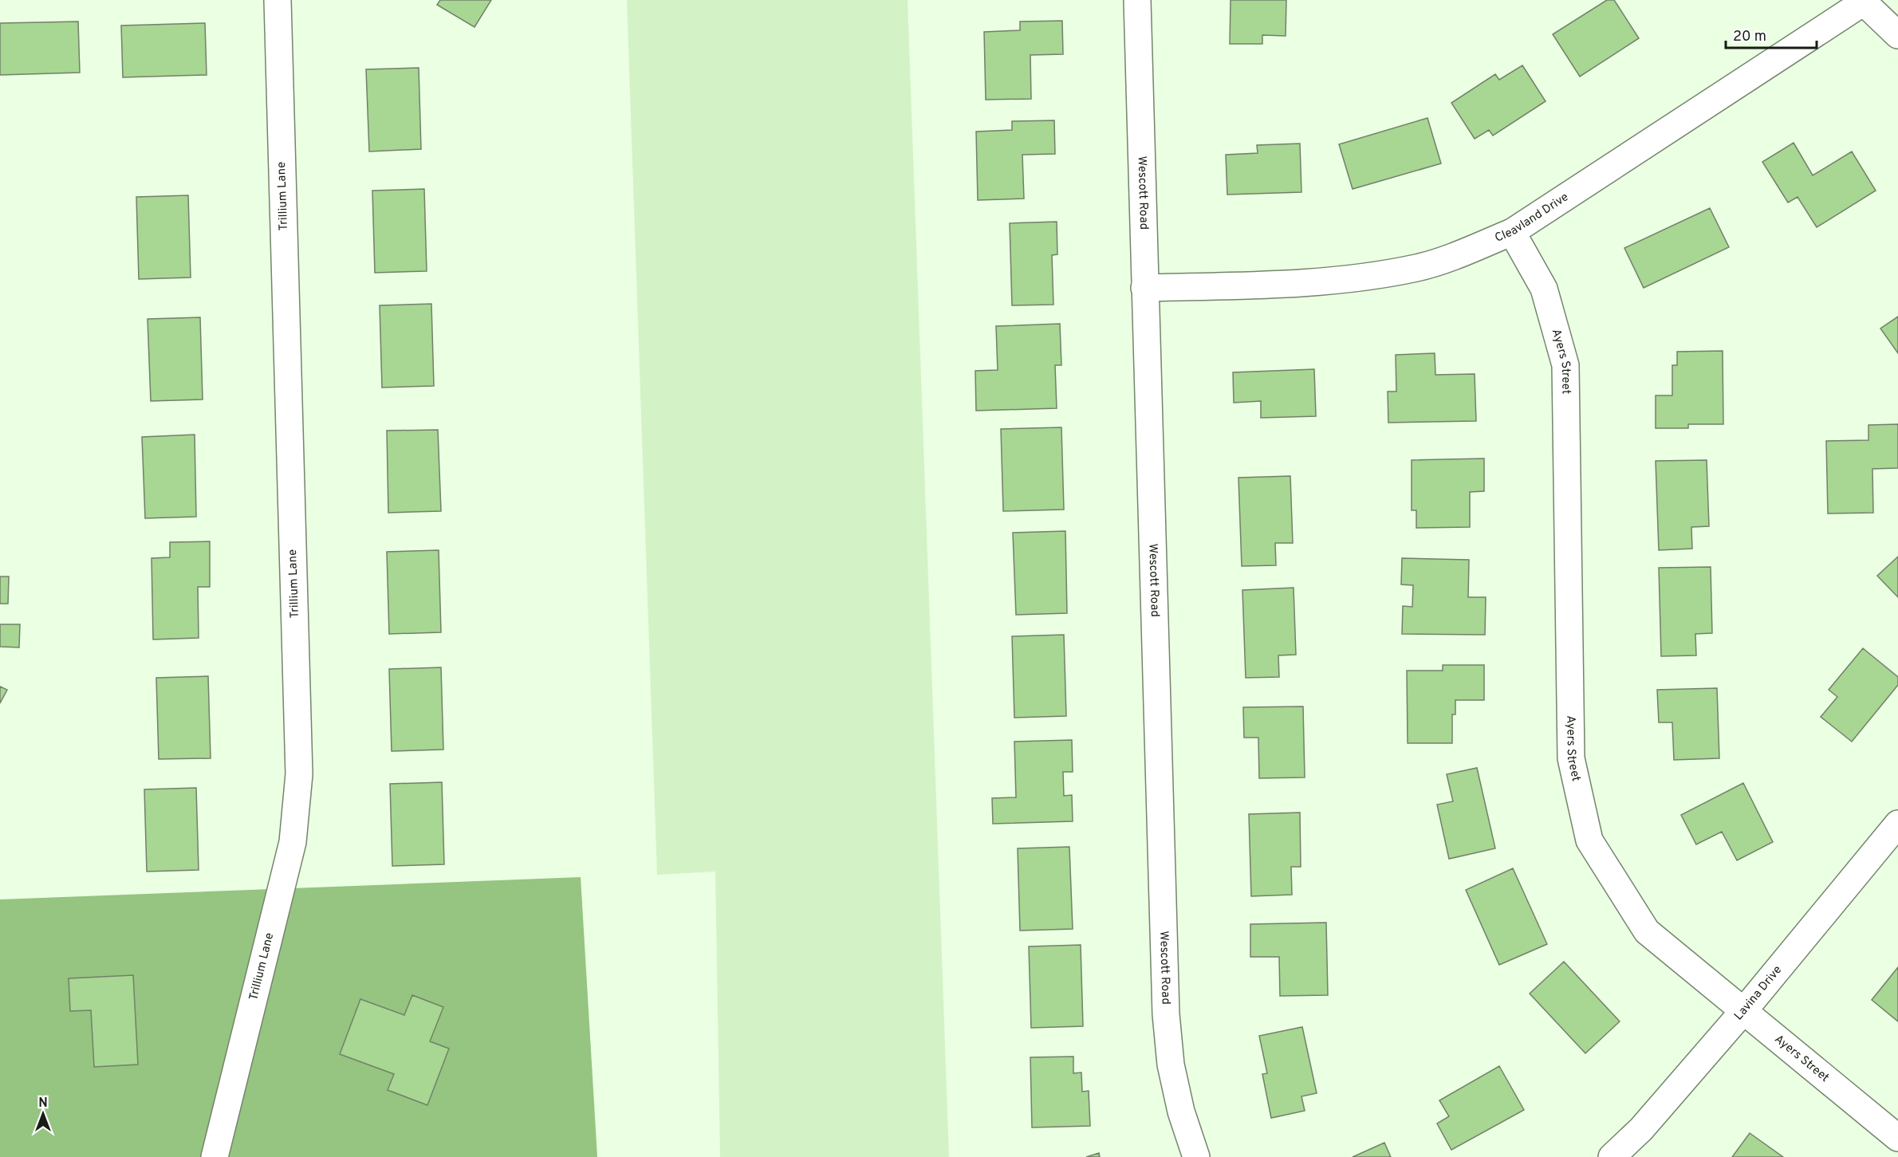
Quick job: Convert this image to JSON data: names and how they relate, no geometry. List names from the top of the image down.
{
  "streets": {
    "street": [
      "Wescott Road",
      "Trillium Lane",
      "Cleavland Drive",
      "Ayers Street",
      "Lavina Drive"
    ]
  },
  "crossings": [
    ["Wescott Road", "Cleavland Drive"],
    ["Cleavland Drive", "Ayers Street"],
    ["Ayers Street", "Lavina Drive"]
  ],
  "scale_bar": "20 m",
  "north": "top"
}
